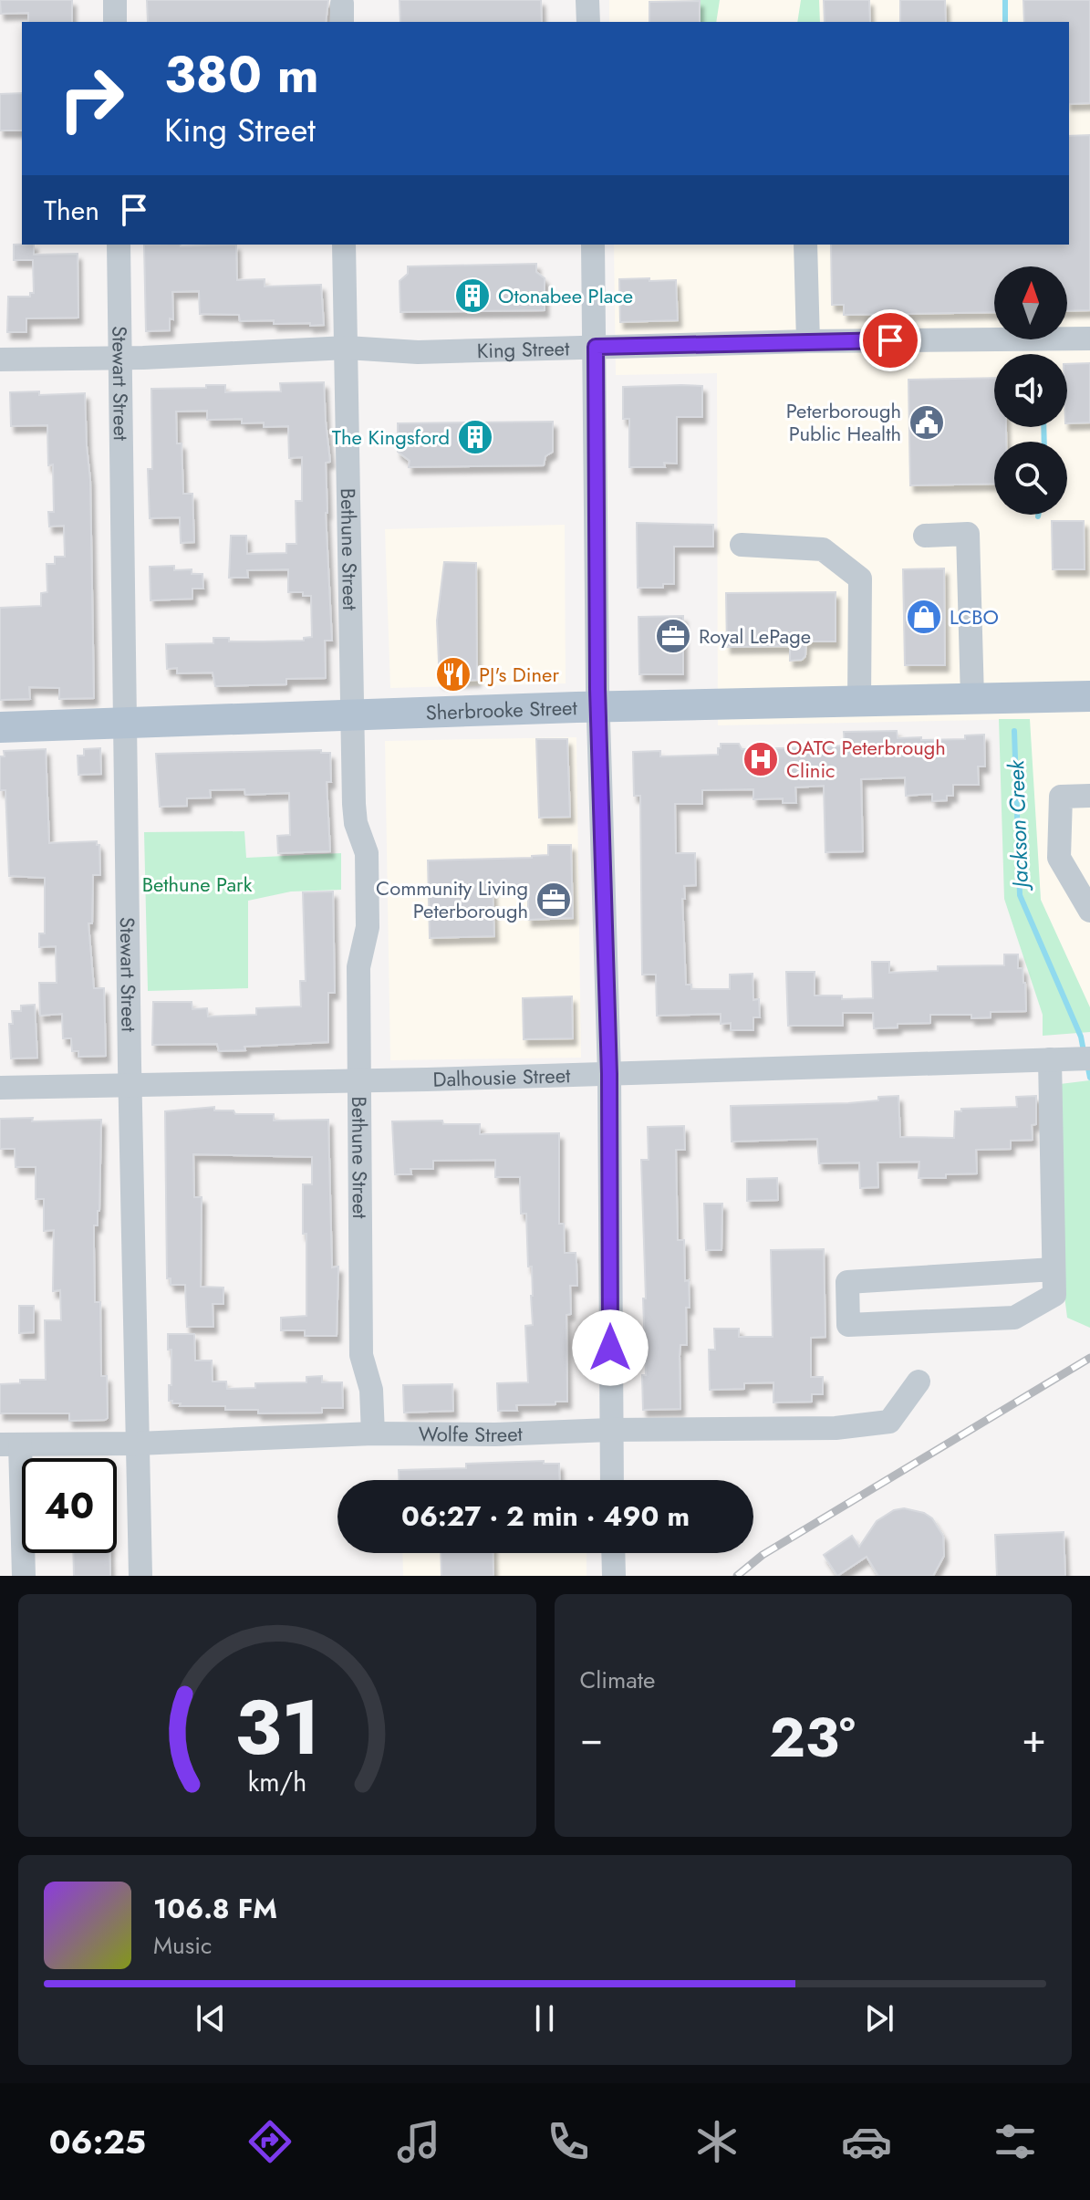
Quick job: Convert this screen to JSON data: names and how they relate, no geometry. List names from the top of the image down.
{
  "streets": {
    "main road": ["Sherbrooke Street"],
    "street": [
      "King Street",
      "Stewart Street",
      "Bethune Street",
      "Dalhousie Street",
      "Wolfe Street"
    ]
  },
  "crossings": [
    ["King Street", "Stewart Street"],
    ["King Street", "Bethune Street"],
    ["Stewart Street", "Sherbrooke Street"],
    ["Stewart Street", "Dalhousie Street"],
    ["Stewart Street", "Wolfe Street"],
    ["Bethune Street", "Sherbrooke Street"],
    ["Bethune Street", "Dalhousie Street"],
    ["Bethune Street", "Wolfe Street"]
  ],
  "water": ["Jackson Creek"],
  "parks": ["Bethune Park"],
  "places": {
    "building": ["Otonabee Place", "The Kingsford"],
    "public building": ["Peterborough Public Health"],
    "shop": ["LCBO"],
    "office": ["Royal LePage", "Community Living Peterborough"],
    "restaurant": ["PJ's Diner"],
    "hospital": ["OATC Peterbrough Clinic"]
  },
  "north": "top",
  "page": {
    "turn": ["380 m", "King Street"],
    "then": "Then",
    "limit": "40",
    "trip": "06:27 · 2 min · 490 m",
    "tile": "Climate",
    "heat": ["−", "23°", "+"],
    "song": ["106.8 FM", "Music"],
    "tabs": "06:25",
    "gauge": ["31", "km/h"]
  }
}
